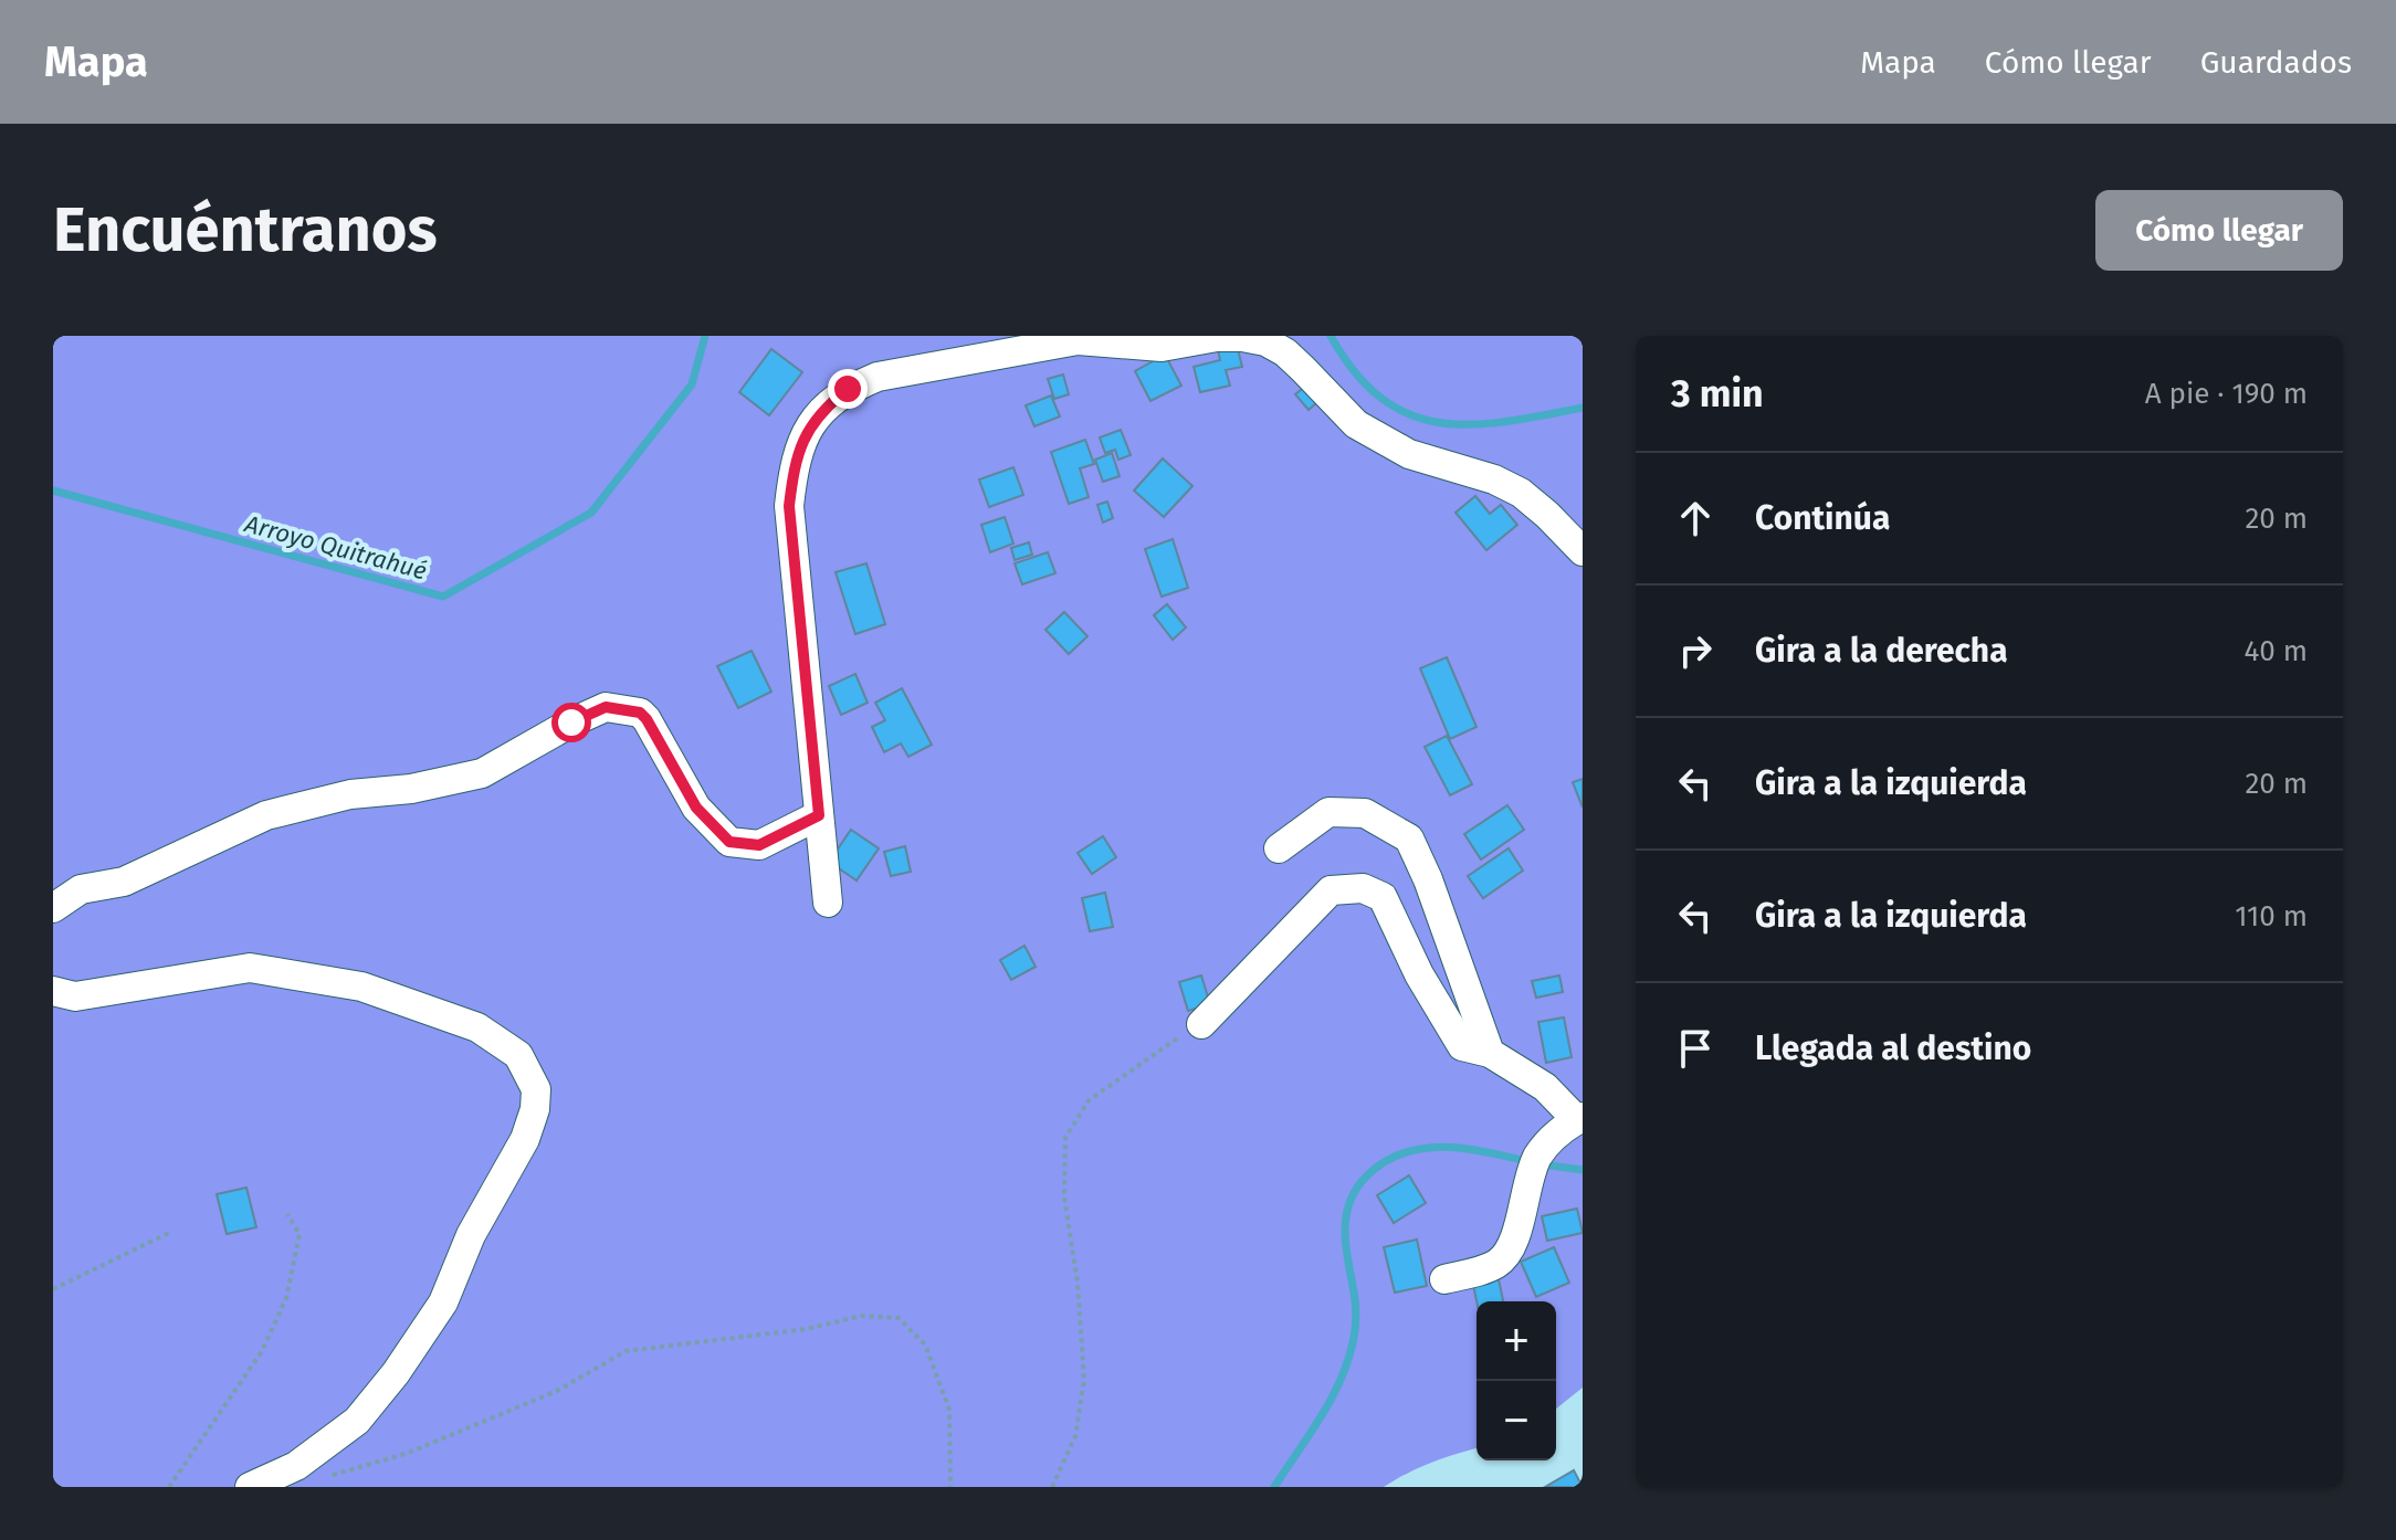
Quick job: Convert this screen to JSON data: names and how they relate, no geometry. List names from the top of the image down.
{
  "water": ["Arroyo Quitrahué"],
  "page": {
    "header": "Mapa",
    "nav": ["Mapa", "Cómo llegar", "Guardados"],
    "buttons": "Cómo llegar",
    "title": "Encuéntranos",
    "heading": ["3 min", "A pie · 190 m"],
    "list": [
      ["Continúa", "20 m"],
      ["Gira a la derecha", "40 m"],
      ["Gira a la izquierda", "20 m"],
      ["Gira a la izquierda", "110 m"],
      "Llegada al destino"
    ],
    "map_buttons": ["+", "−"]
  }
}
